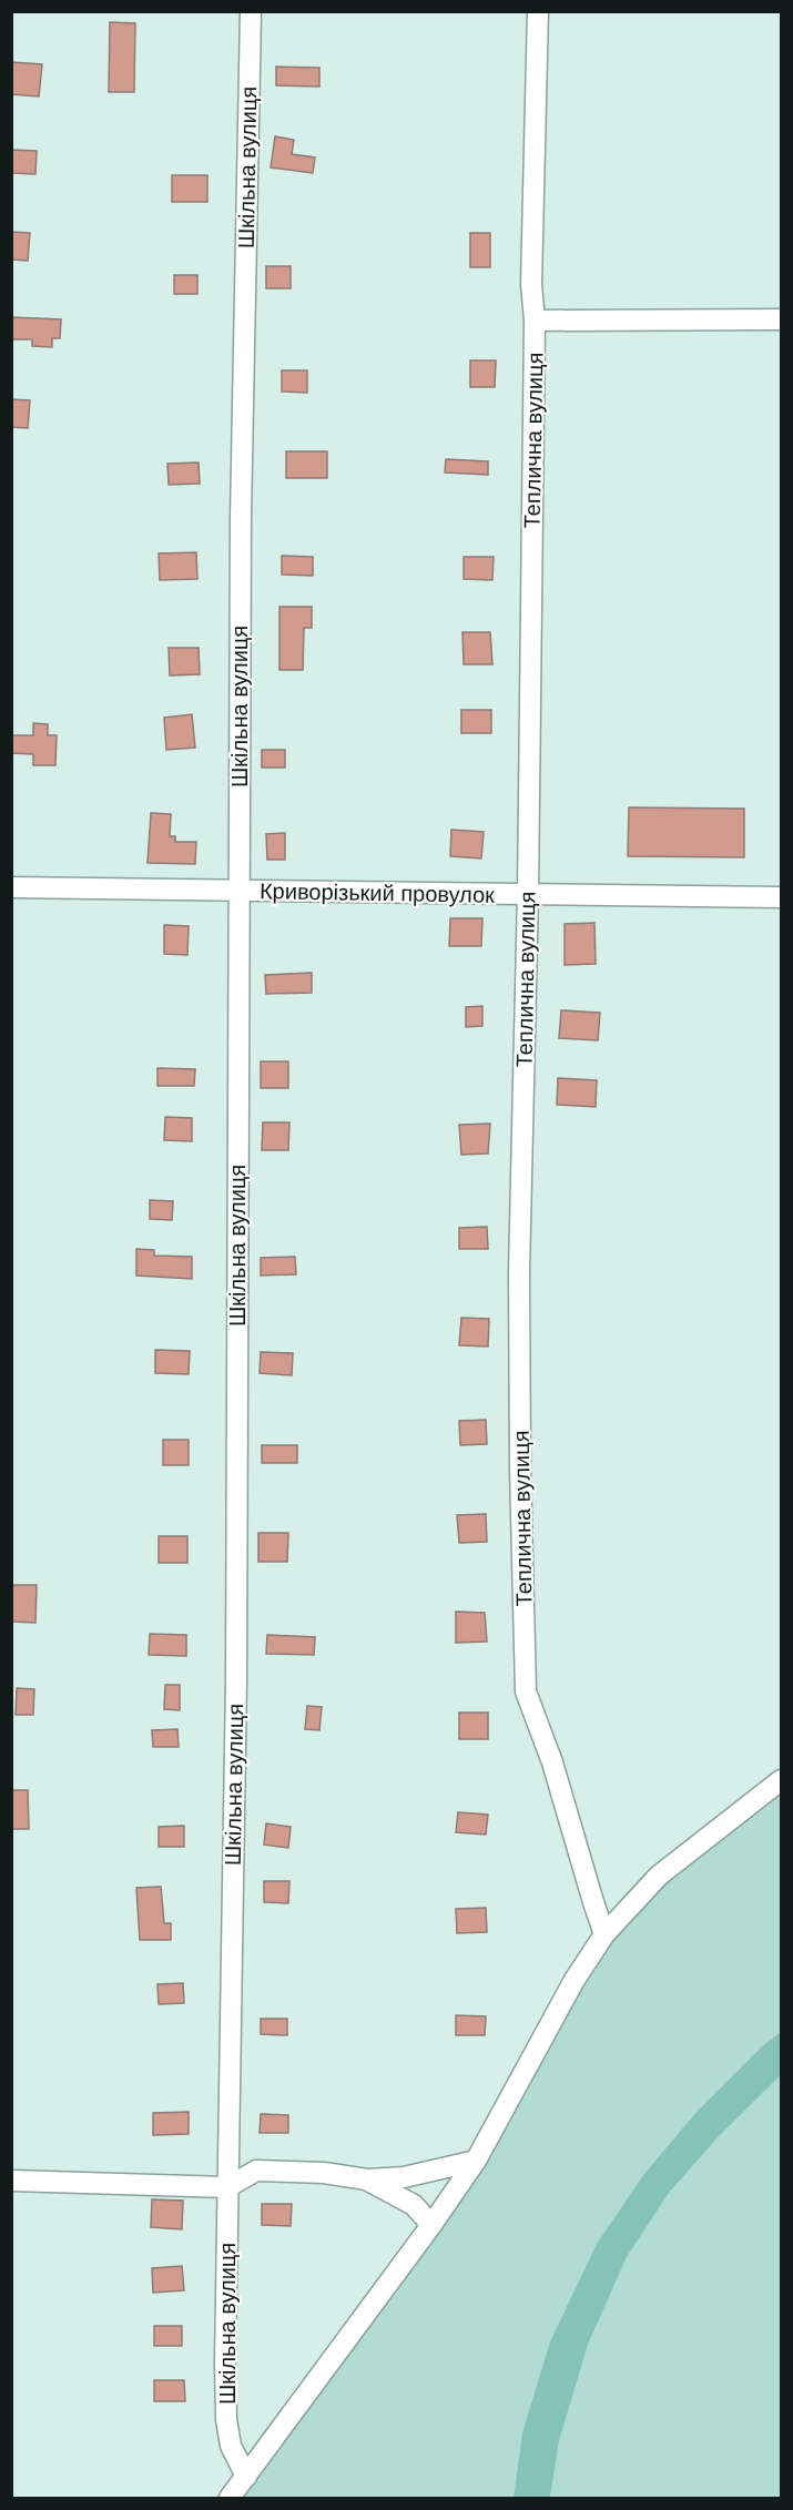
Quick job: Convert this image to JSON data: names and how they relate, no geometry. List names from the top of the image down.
{
  "streets": {
    "street": ["Шкільна вулиця", "Теплична вулиця", "Криворізький провулок"]
  },
  "crossings": [
    ["Шкільна вулиця", "Криворізький провулок"],
    ["Теплична вулиця", "Криворізький провулок"]
  ]
}
